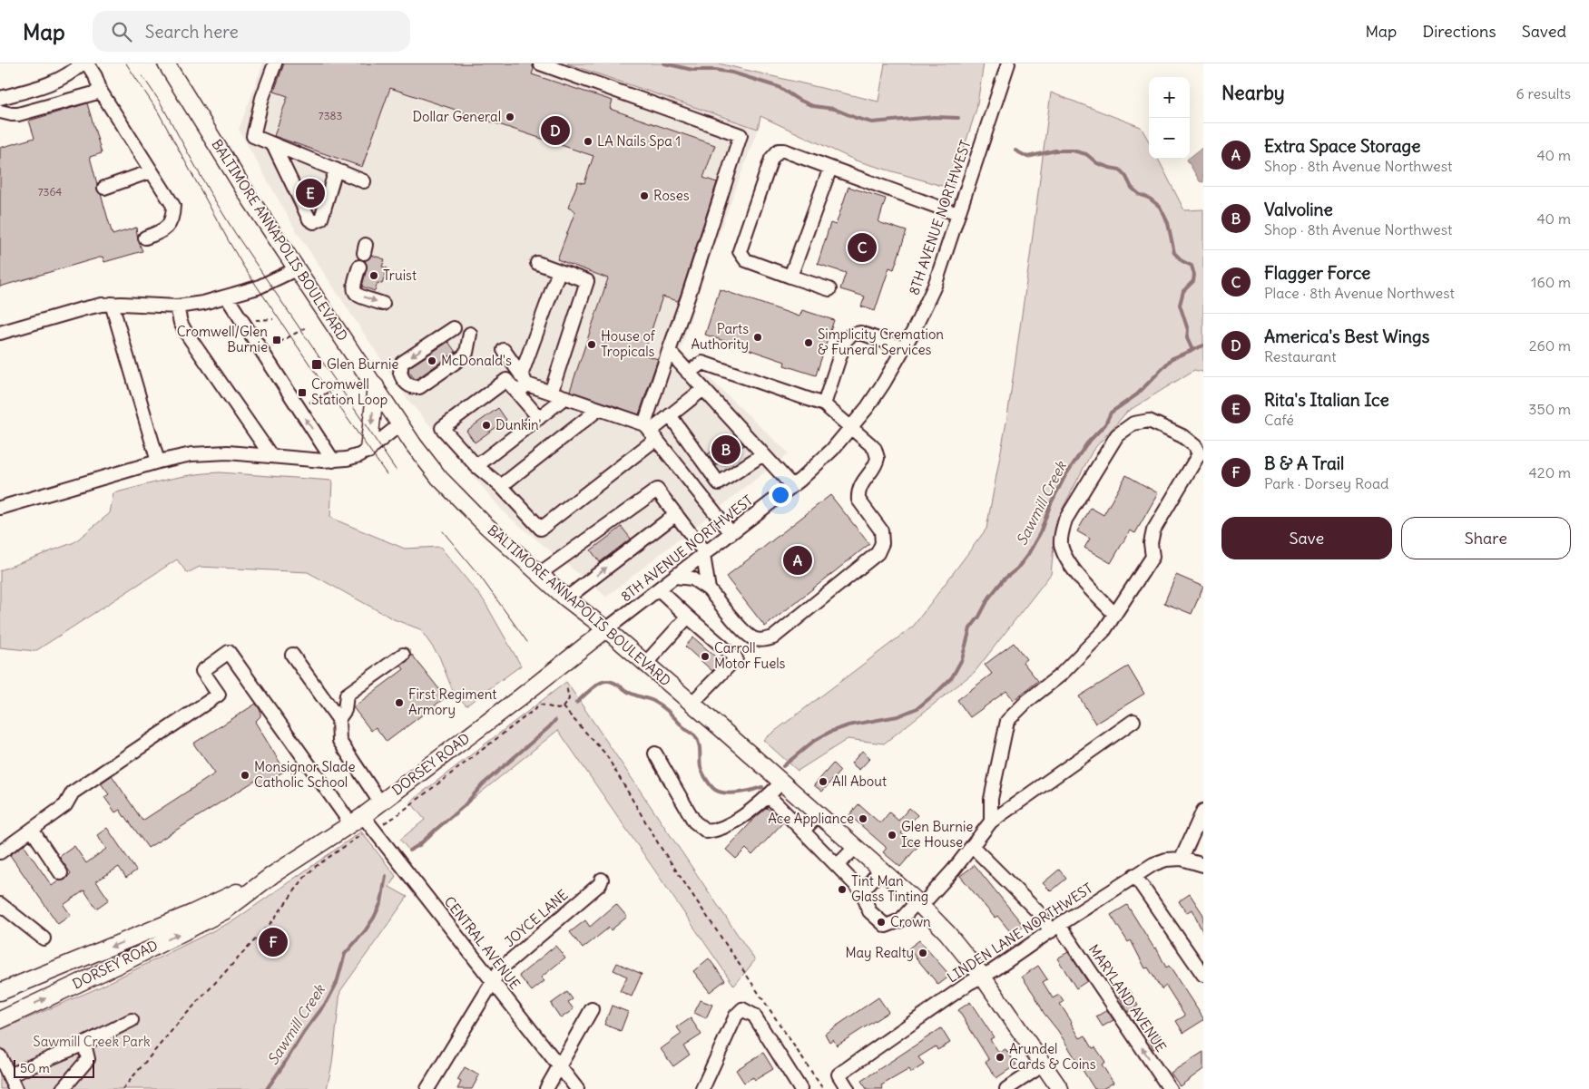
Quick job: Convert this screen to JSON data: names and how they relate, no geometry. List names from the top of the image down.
{
  "streets": {
    "main road": ["BALTIMORE ANNAPOLIS BOULEVARD", "DORSEY ROAD"],
    "street": [
      "8TH AVENUE NORTHWEST",
      "JOYCE LANE",
      "LINDEN LANE NORTHWEST",
      "CENTRAL AVENUE",
      "MARYLAND AVENUE"
    ]
  },
  "crossings": [
    ["8TH AVENUE NORTHWEST", "BALTIMORE ANNAPOLIS BOULEVARD"],
    ["8TH AVENUE NORTHWEST", "DORSEY ROAD"],
    ["BALTIMORE ANNAPOLIS BOULEVARD", "DORSEY ROAD"],
    ["BALTIMORE ANNAPOLIS BOULEVARD", "LINDEN LANE NORTHWEST"],
    ["DORSEY ROAD", "CENTRAL AVENUE"],
    ["JOYCE LANE", "CENTRAL AVENUE"],
    ["LINDEN LANE NORTHWEST", "MARYLAND AVENUE"]
  ],
  "water": ["Sawmill Creek"],
  "parks": ["Sawmill Creek Park"],
  "places": {
    "other": [
      "Dollar General",
      "LA Nails Spa 1",
      "Roses",
      "Truist",
      "Parts Authority",
      "Simplicity Cremation & Funeral Services",
      "House of Tropicals",
      "McDonald's",
      "Dunkin'",
      "Carroll Motor Fuels",
      "First Regiment Armory",
      "Monsignor Slade Catholic School",
      "All About",
      "Ace Appliance",
      "Glen Burnie Ice House",
      "Tint Man Glass Tinting",
      "Crown",
      "May Realty",
      "Arundel Cards & Coins"
    ],
    "transit": ["Cromwell/Glen Burnie", "Glen Burnie", "Cromwell Station Loop"]
  },
  "house_numbers": ["7383", "7364"],
  "scale_bar": "50 m",
  "page": {
    "header": "Map",
    "search": "Search here",
    "nav": ["Map", "Directions", "Saved"],
    "heading": ["Nearby", "6 results"],
    "map_buttons": ["+", "−"],
    "pins": [
      "D",
      "E",
      "C",
      "B",
      "A",
      "F"
    ],
    "list": [
      {
        "mark": "A",
        "name": "Extra Space Storage",
        "note": "Shop · 8th Avenue Northwest",
        "value": "40 m"
      },
      {
        "mark": "B",
        "name": "Valvoline",
        "note": "Shop · 8th Avenue Northwest",
        "value": "40 m"
      },
      {
        "mark": "C",
        "name": "Flagger Force",
        "note": "Place · 8th Avenue Northwest",
        "value": "160 m"
      },
      {
        "mark": "D",
        "name": "America's Best Wings",
        "note": "Restaurant",
        "value": "260 m"
      },
      {
        "mark": "E",
        "name": "Rita's Italian Ice",
        "note": "Café",
        "value": "350 m"
      },
      {
        "mark": "F",
        "name": "B & A Trail",
        "note": "Park · Dorsey Road",
        "value": "420 m"
      }
    ],
    "buttons": ["Save", "Share"],
    "scale": "50 m"
  }
}
